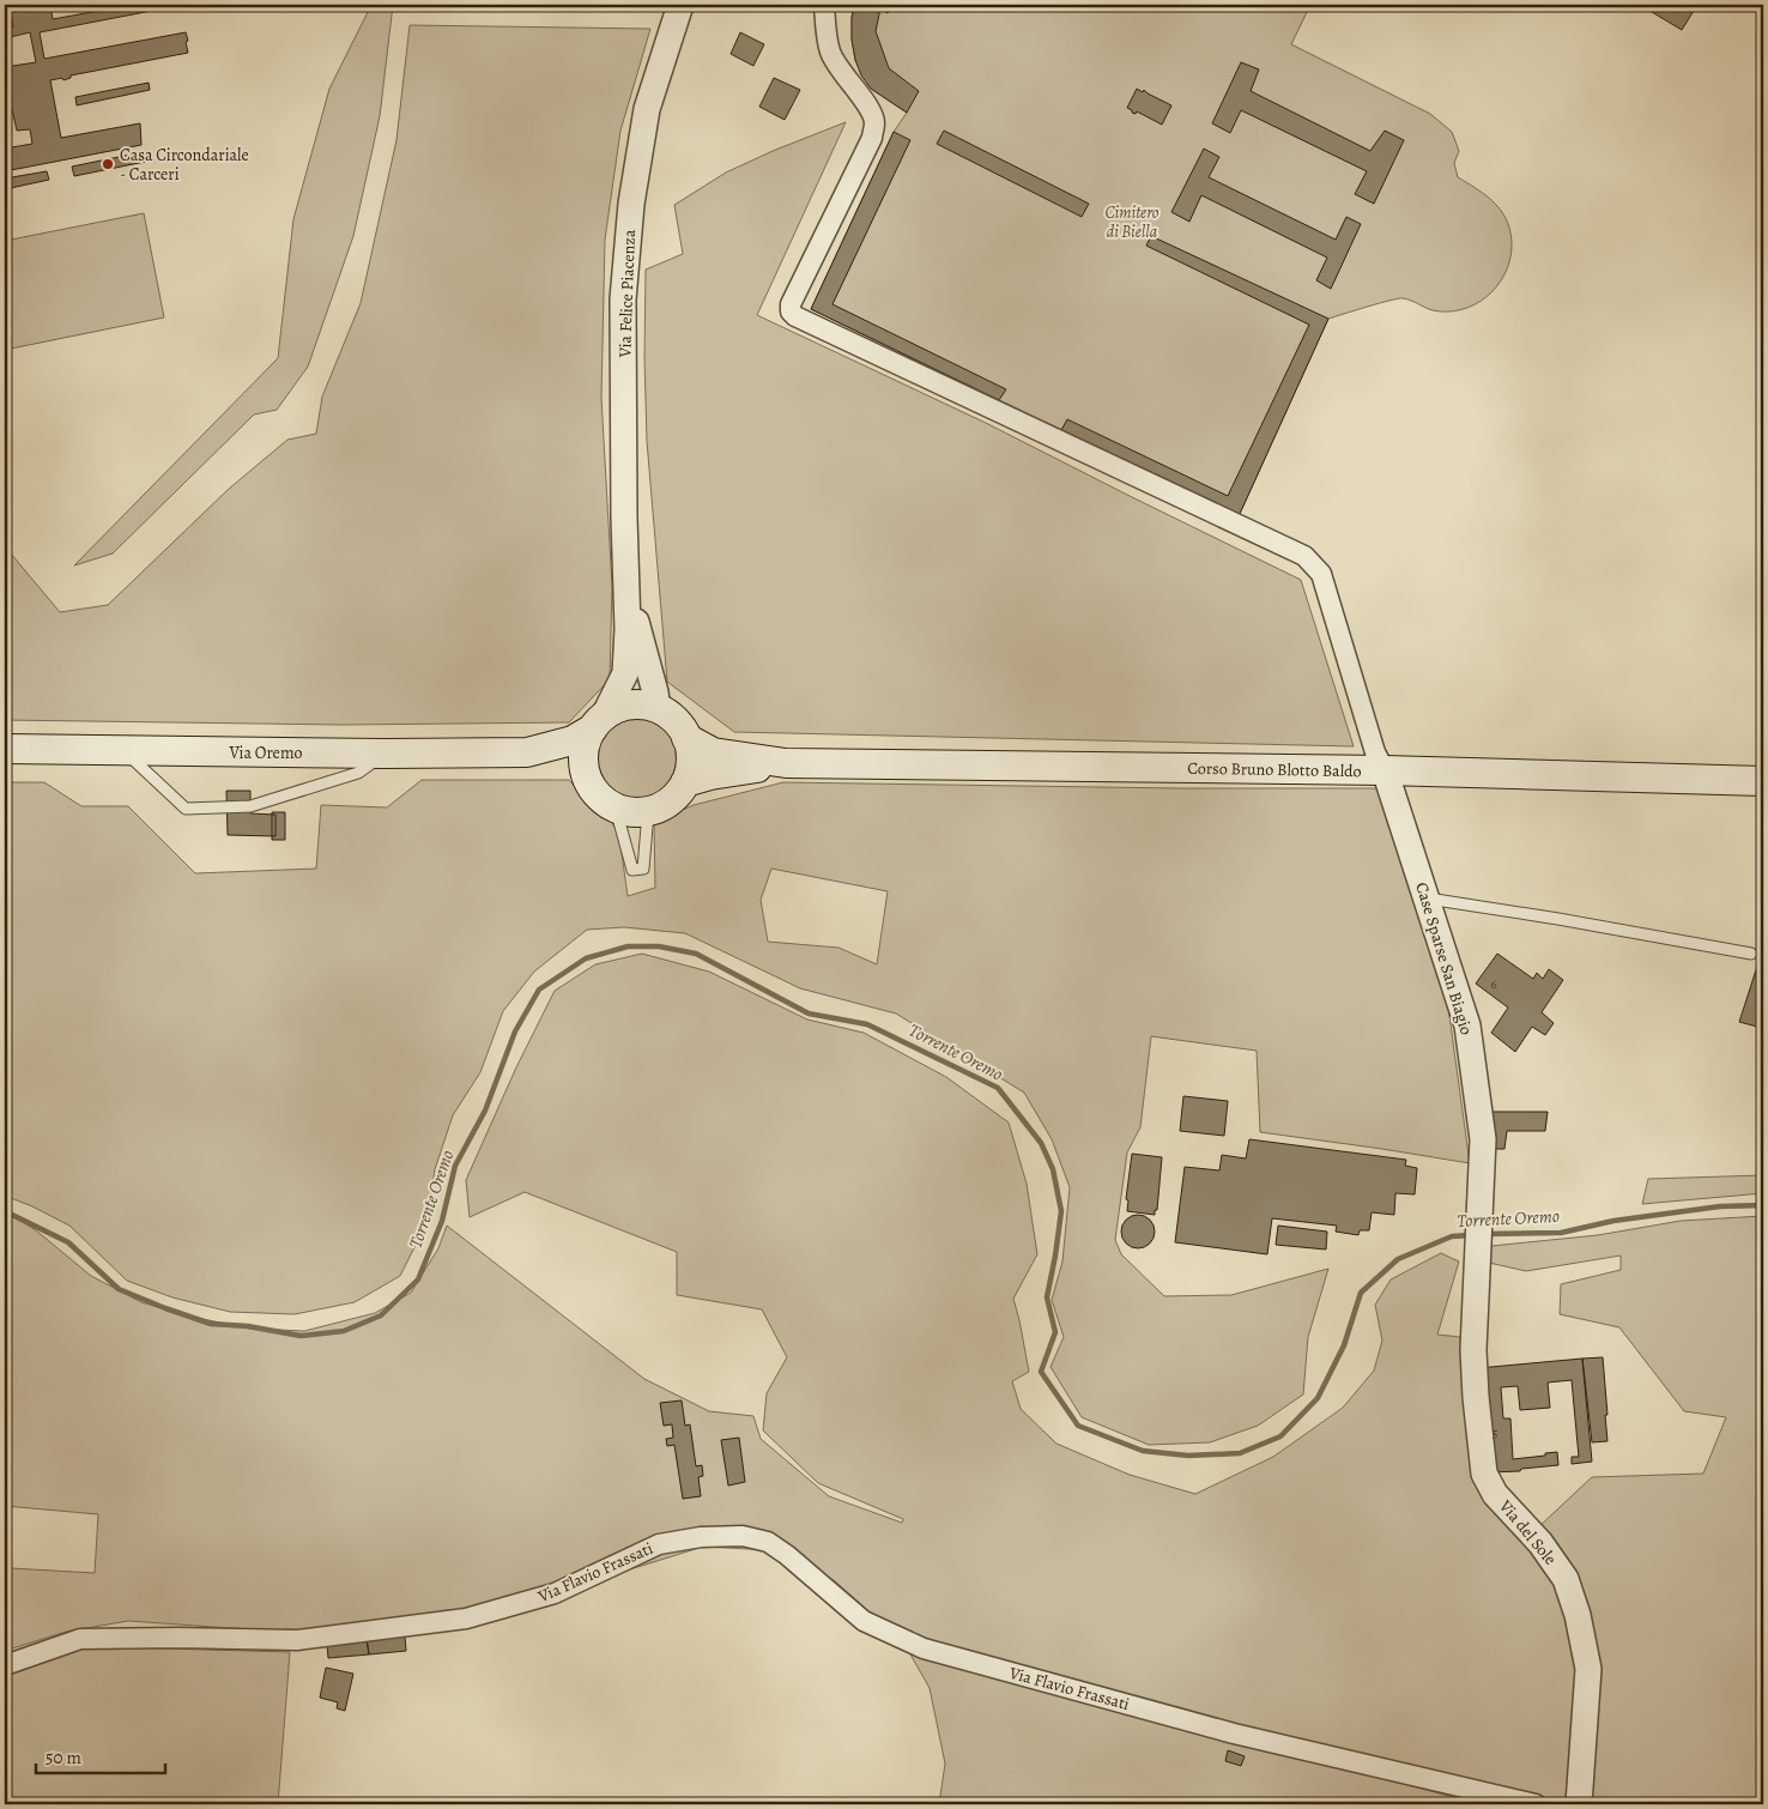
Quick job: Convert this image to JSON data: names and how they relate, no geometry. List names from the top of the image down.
{
  "streets": {
    "main road": ["Via Oremo", "Corso Bruno Blotto Baldo"],
    "street": [
      "Via Felice Piacenza",
      "Case Sparse San Biagio",
      "Via del Sole",
      "Via Flavio Frassati"
    ]
  },
  "crossings": [
    ["Via Felice Piacenza", "Via Oremo"],
    ["Via Felice Piacenza", "Corso Bruno Blotto Baldo"],
    ["Via Oremo", "Corso Bruno Blotto Baldo"],
    ["Corso Bruno Blotto Baldo", "Case Sparse San Biagio"],
    ["Case Sparse San Biagio", "Via del Sole"]
  ],
  "water": ["Torrente Oremo"],
  "parks": ["Cimitero di Biella"],
  "places": ["Casa Circondariale - Carceri"],
  "house_numbers": ["6", "5"],
  "scale_bar": "50 m"
}
